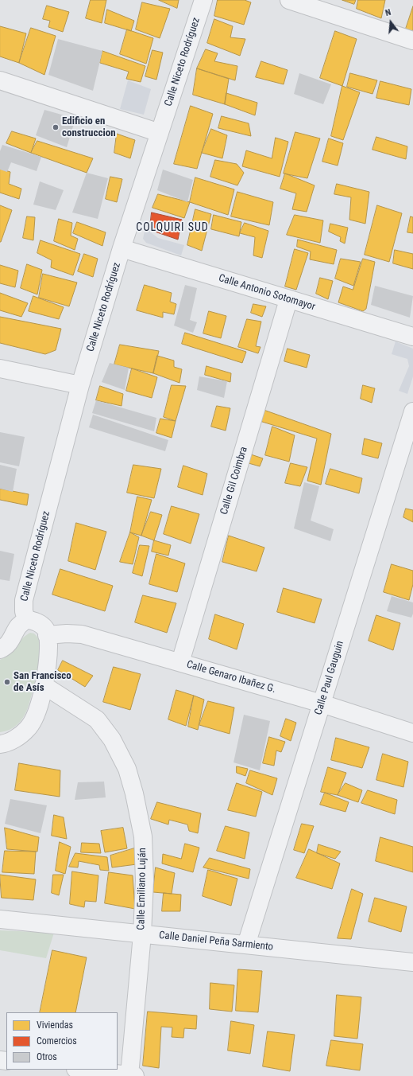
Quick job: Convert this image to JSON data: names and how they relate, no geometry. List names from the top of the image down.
{
  "streets": {
    "street": [
      "Calle Niceto Rodríguez",
      "Calle Antonio Sotomayor",
      "Calle Gil Coimbra",
      "Calle Genaro Ibañez G.",
      "Calle Paul Gauguin",
      "Calle Emiliano Luján",
      "Calle Daniel Peña Sarmiento"
    ]
  },
  "crossings": [
    ["Calle Niceto Rodríguez", "Calle Antonio Sotomayor"],
    ["Calle Antonio Sotomayor", "Calle Gil Coimbra"],
    ["Calle Gil Coimbra", "Calle Genaro Ibañez G."],
    ["Calle Genaro Ibañez G.", "Calle Paul Gauguin"],
    ["Calle Paul Gauguin", "Calle Daniel Peña Sarmiento"],
    ["Calle Emiliano Luján", "Calle Daniel Peña Sarmiento"]
  ],
  "districts": ["COLQUIRI SUD"],
  "places": ["Edificio en construccion", "San Francisco de Asís"],
  "legend": ["Viviendas", "Comercios", "Otros"],
  "north": "top"
}
